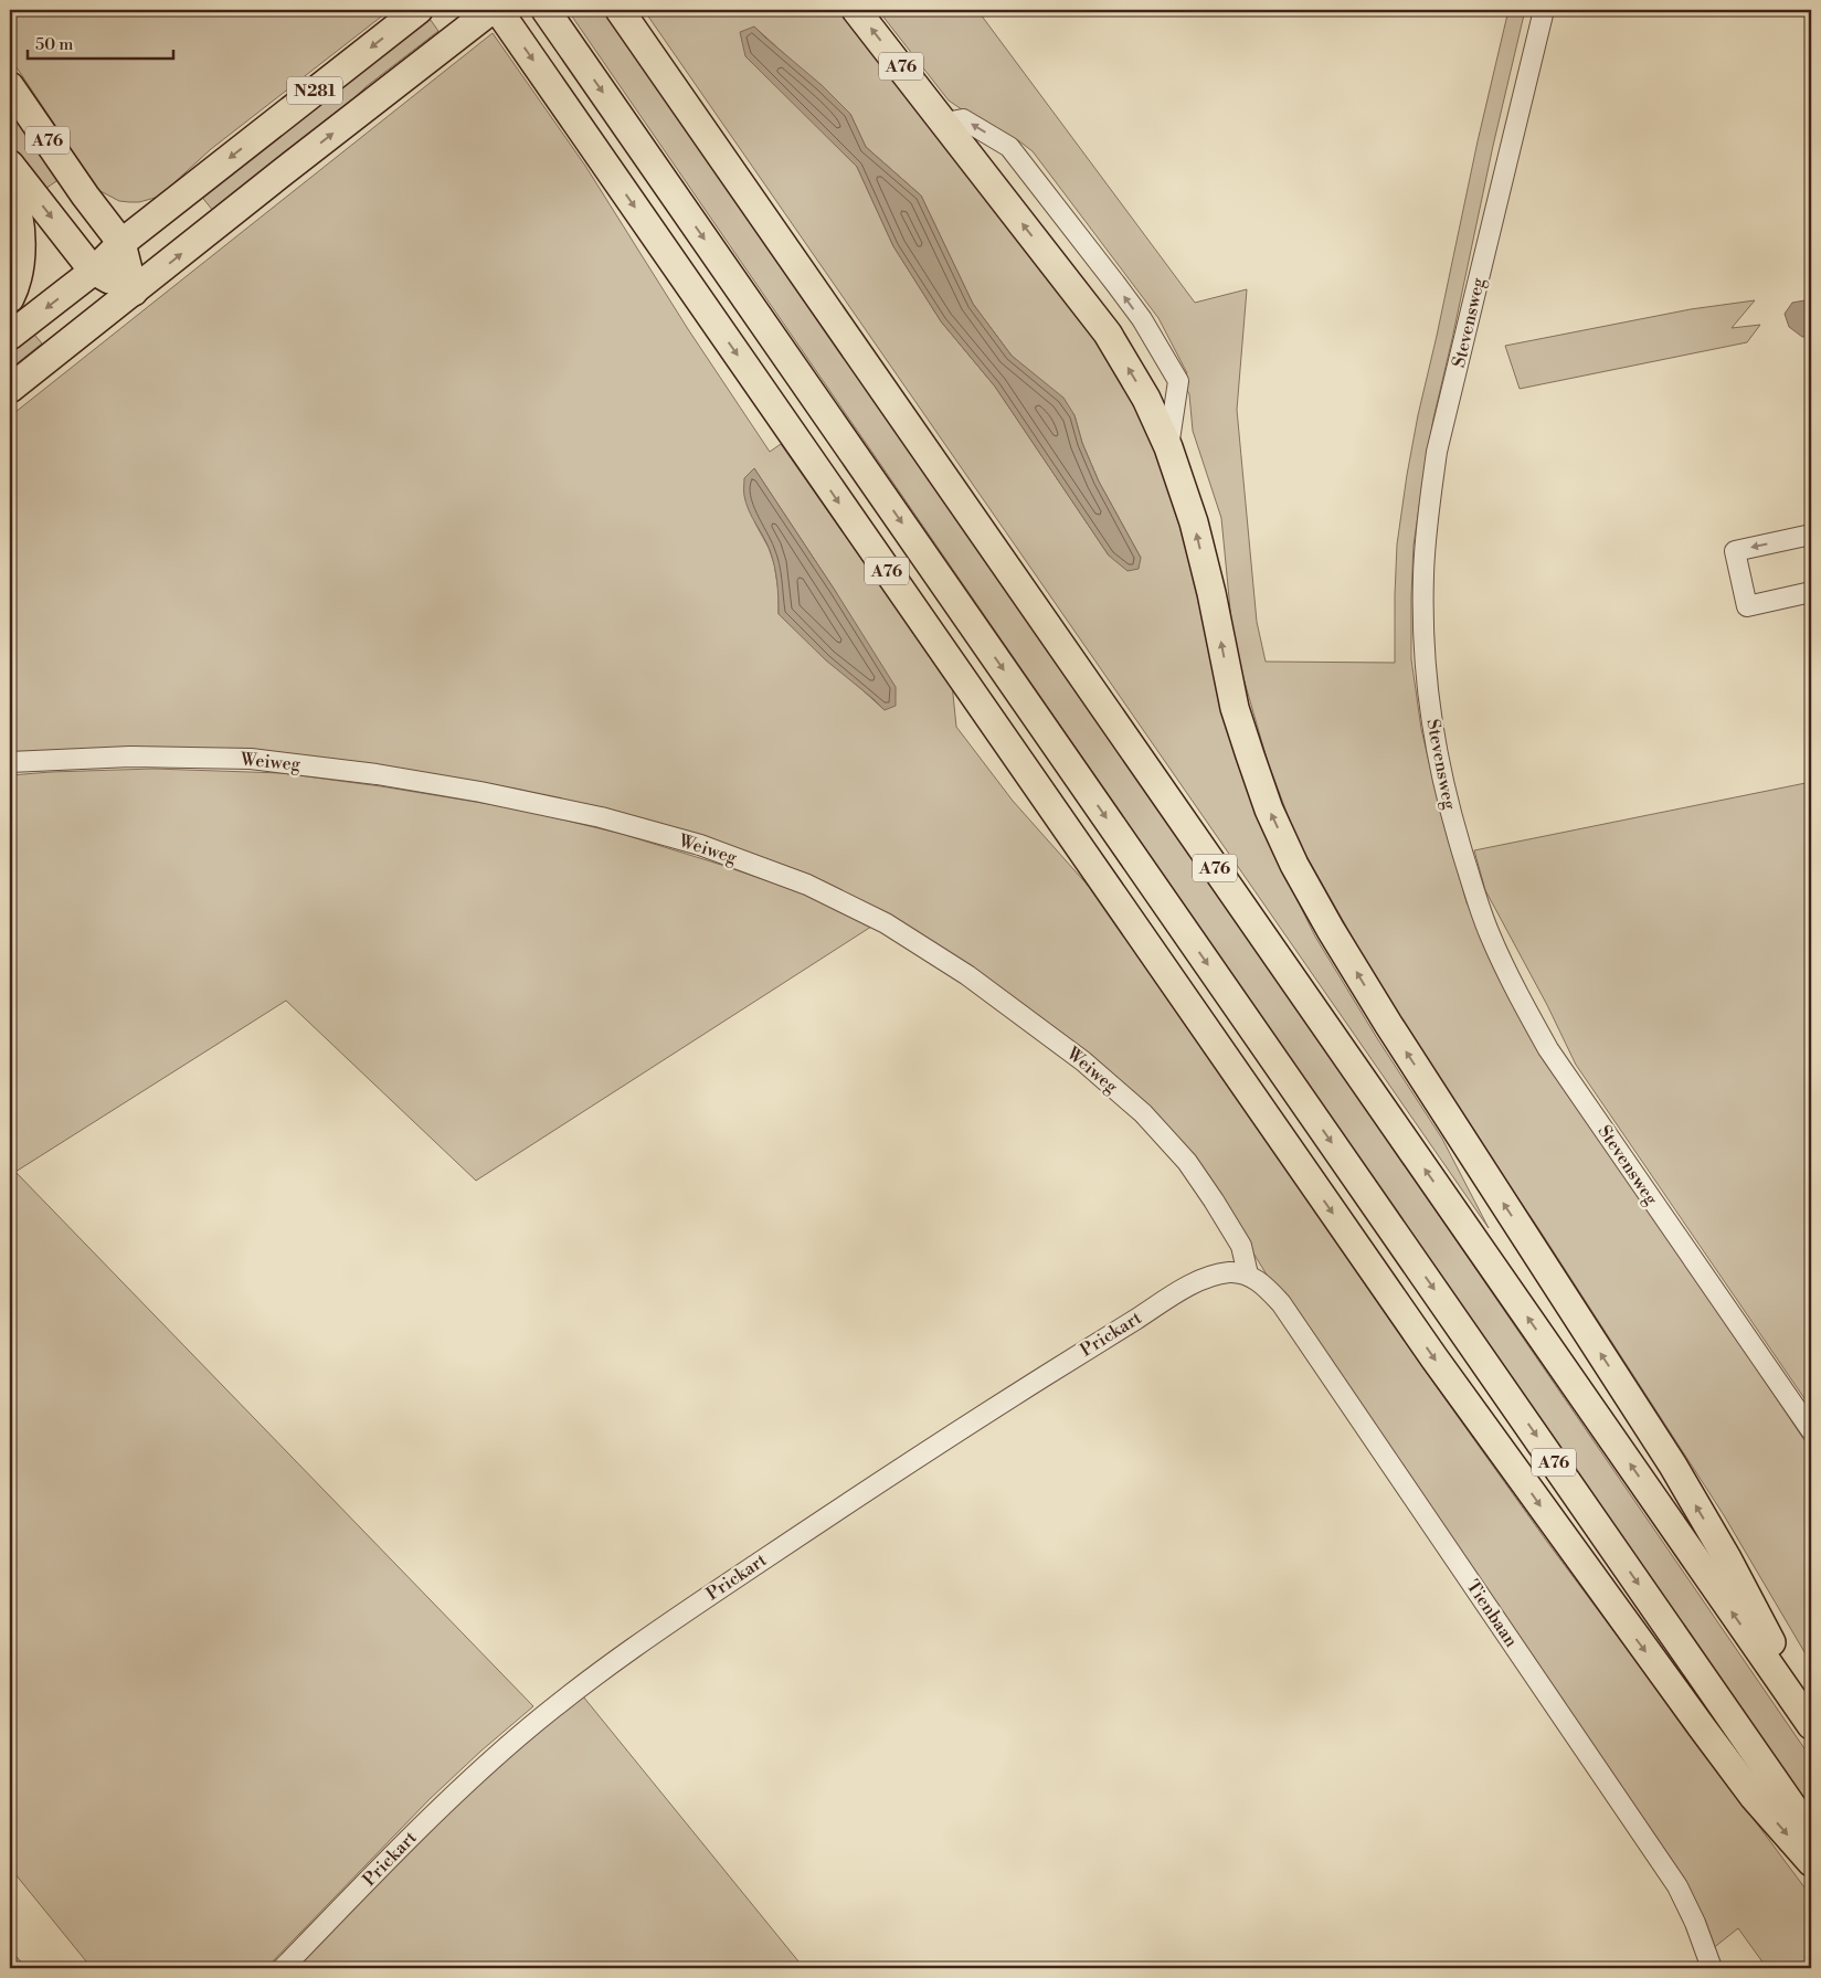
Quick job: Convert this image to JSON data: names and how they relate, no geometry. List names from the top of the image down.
{
  "streets": {
    "highway": ["A76", "N281"],
    "street": [
      "Stevensweg",
      "Weiweg",
      "Prickart",
      "Tienbaan"
    ]
  },
  "crossings": [
    ["A76", "N281"],
    ["Weiweg", "Prickart"],
    ["Weiweg", "Tienbaan"],
    ["Prickart", "Tienbaan"]
  ],
  "scale_bar": "50 m"
}
